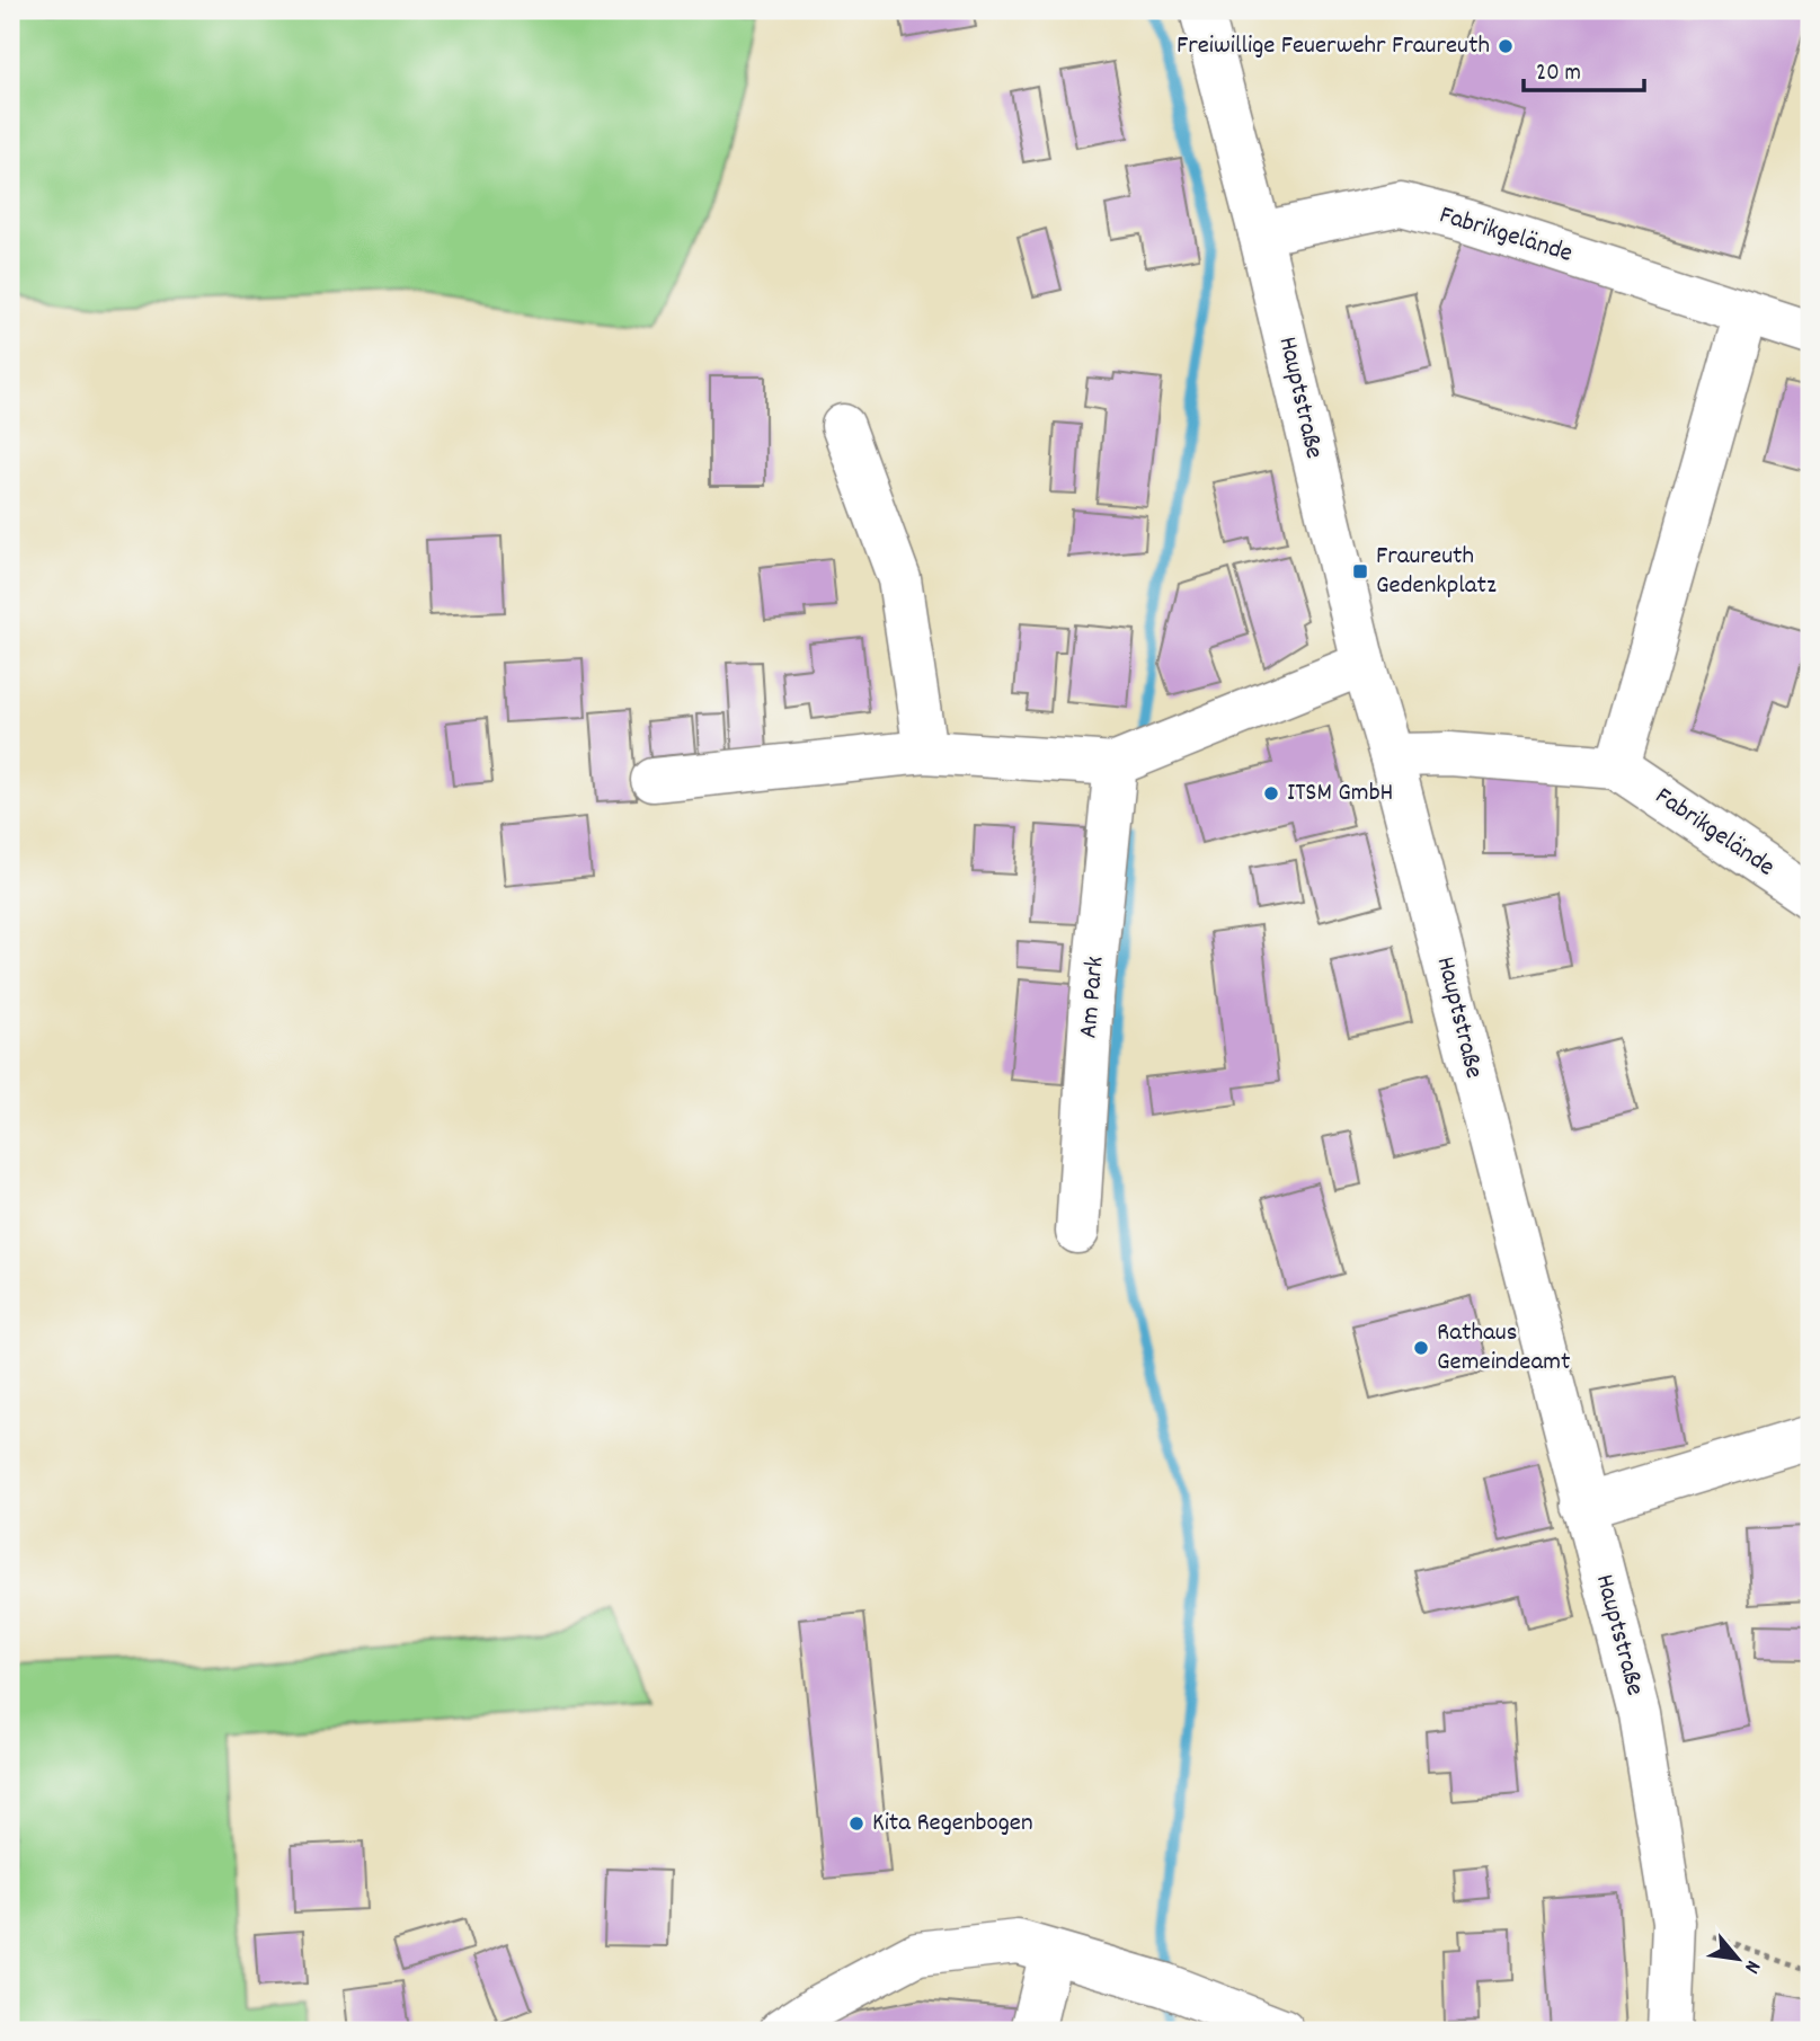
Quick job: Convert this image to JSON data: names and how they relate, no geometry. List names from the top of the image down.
{
  "streets": {
    "street": ["Fabrikgelände", "Hauptstraße", "Am Park"]
  },
  "crossings": [
    ["Fabrikgelände", "Hauptstraße"]
  ],
  "places": {
    "other": [
      "Freiwillige Feuerwehr Fraureuth",
      "ITSM GmbH",
      "Rathaus Gemeindeamt",
      "Kita Regenbogen"
    ],
    "transit": ["Fraureuth Gedenkplatz"]
  },
  "scale_bar": "20 m",
  "north": "bottom right"
}
